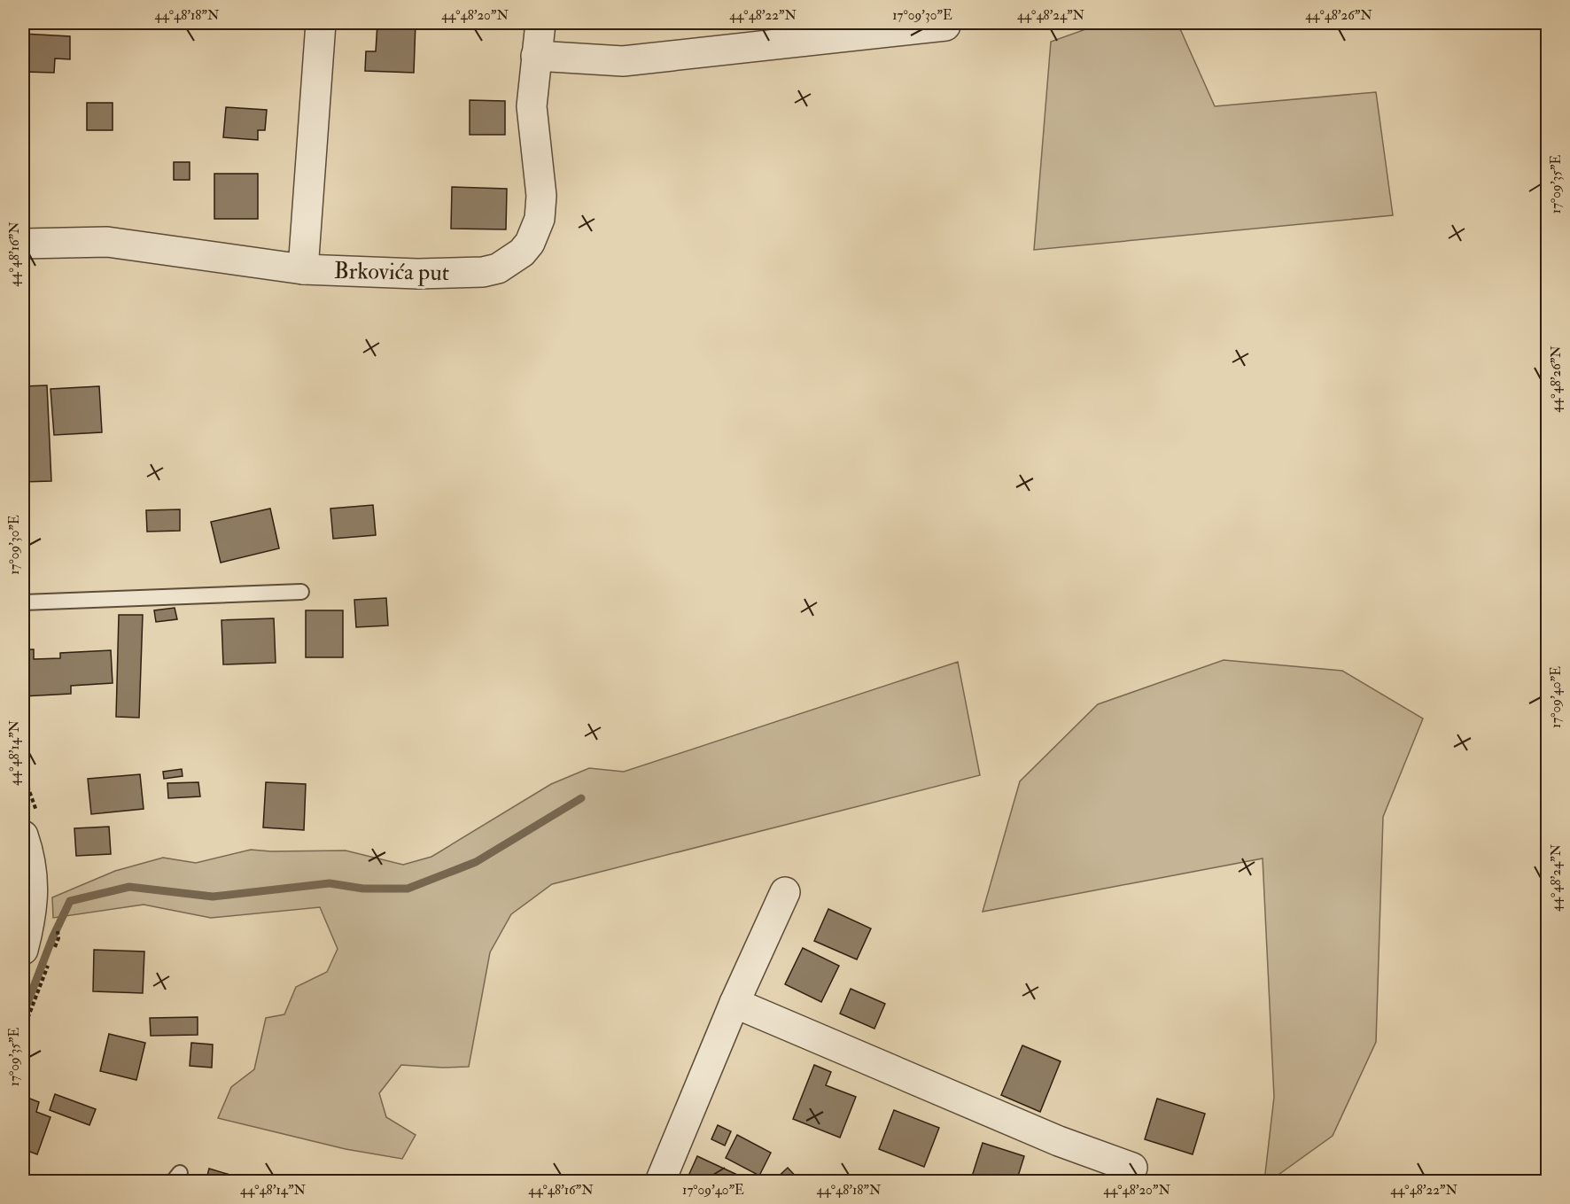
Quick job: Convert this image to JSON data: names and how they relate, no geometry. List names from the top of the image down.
{
  "streets": {
    "street": ["Brkovića put"]
  },
  "coordinates": [
    "44°48'18\"N",
    "44°48'20\"N",
    "44°48'22\"N",
    "17°09'30\"E",
    "44°48'24\"N",
    "44°48'26\"N",
    "17°09'35\"E",
    "44°48'16\"N",
    "17°09'40\"E",
    "44°48'14\"N"
  ]
}
